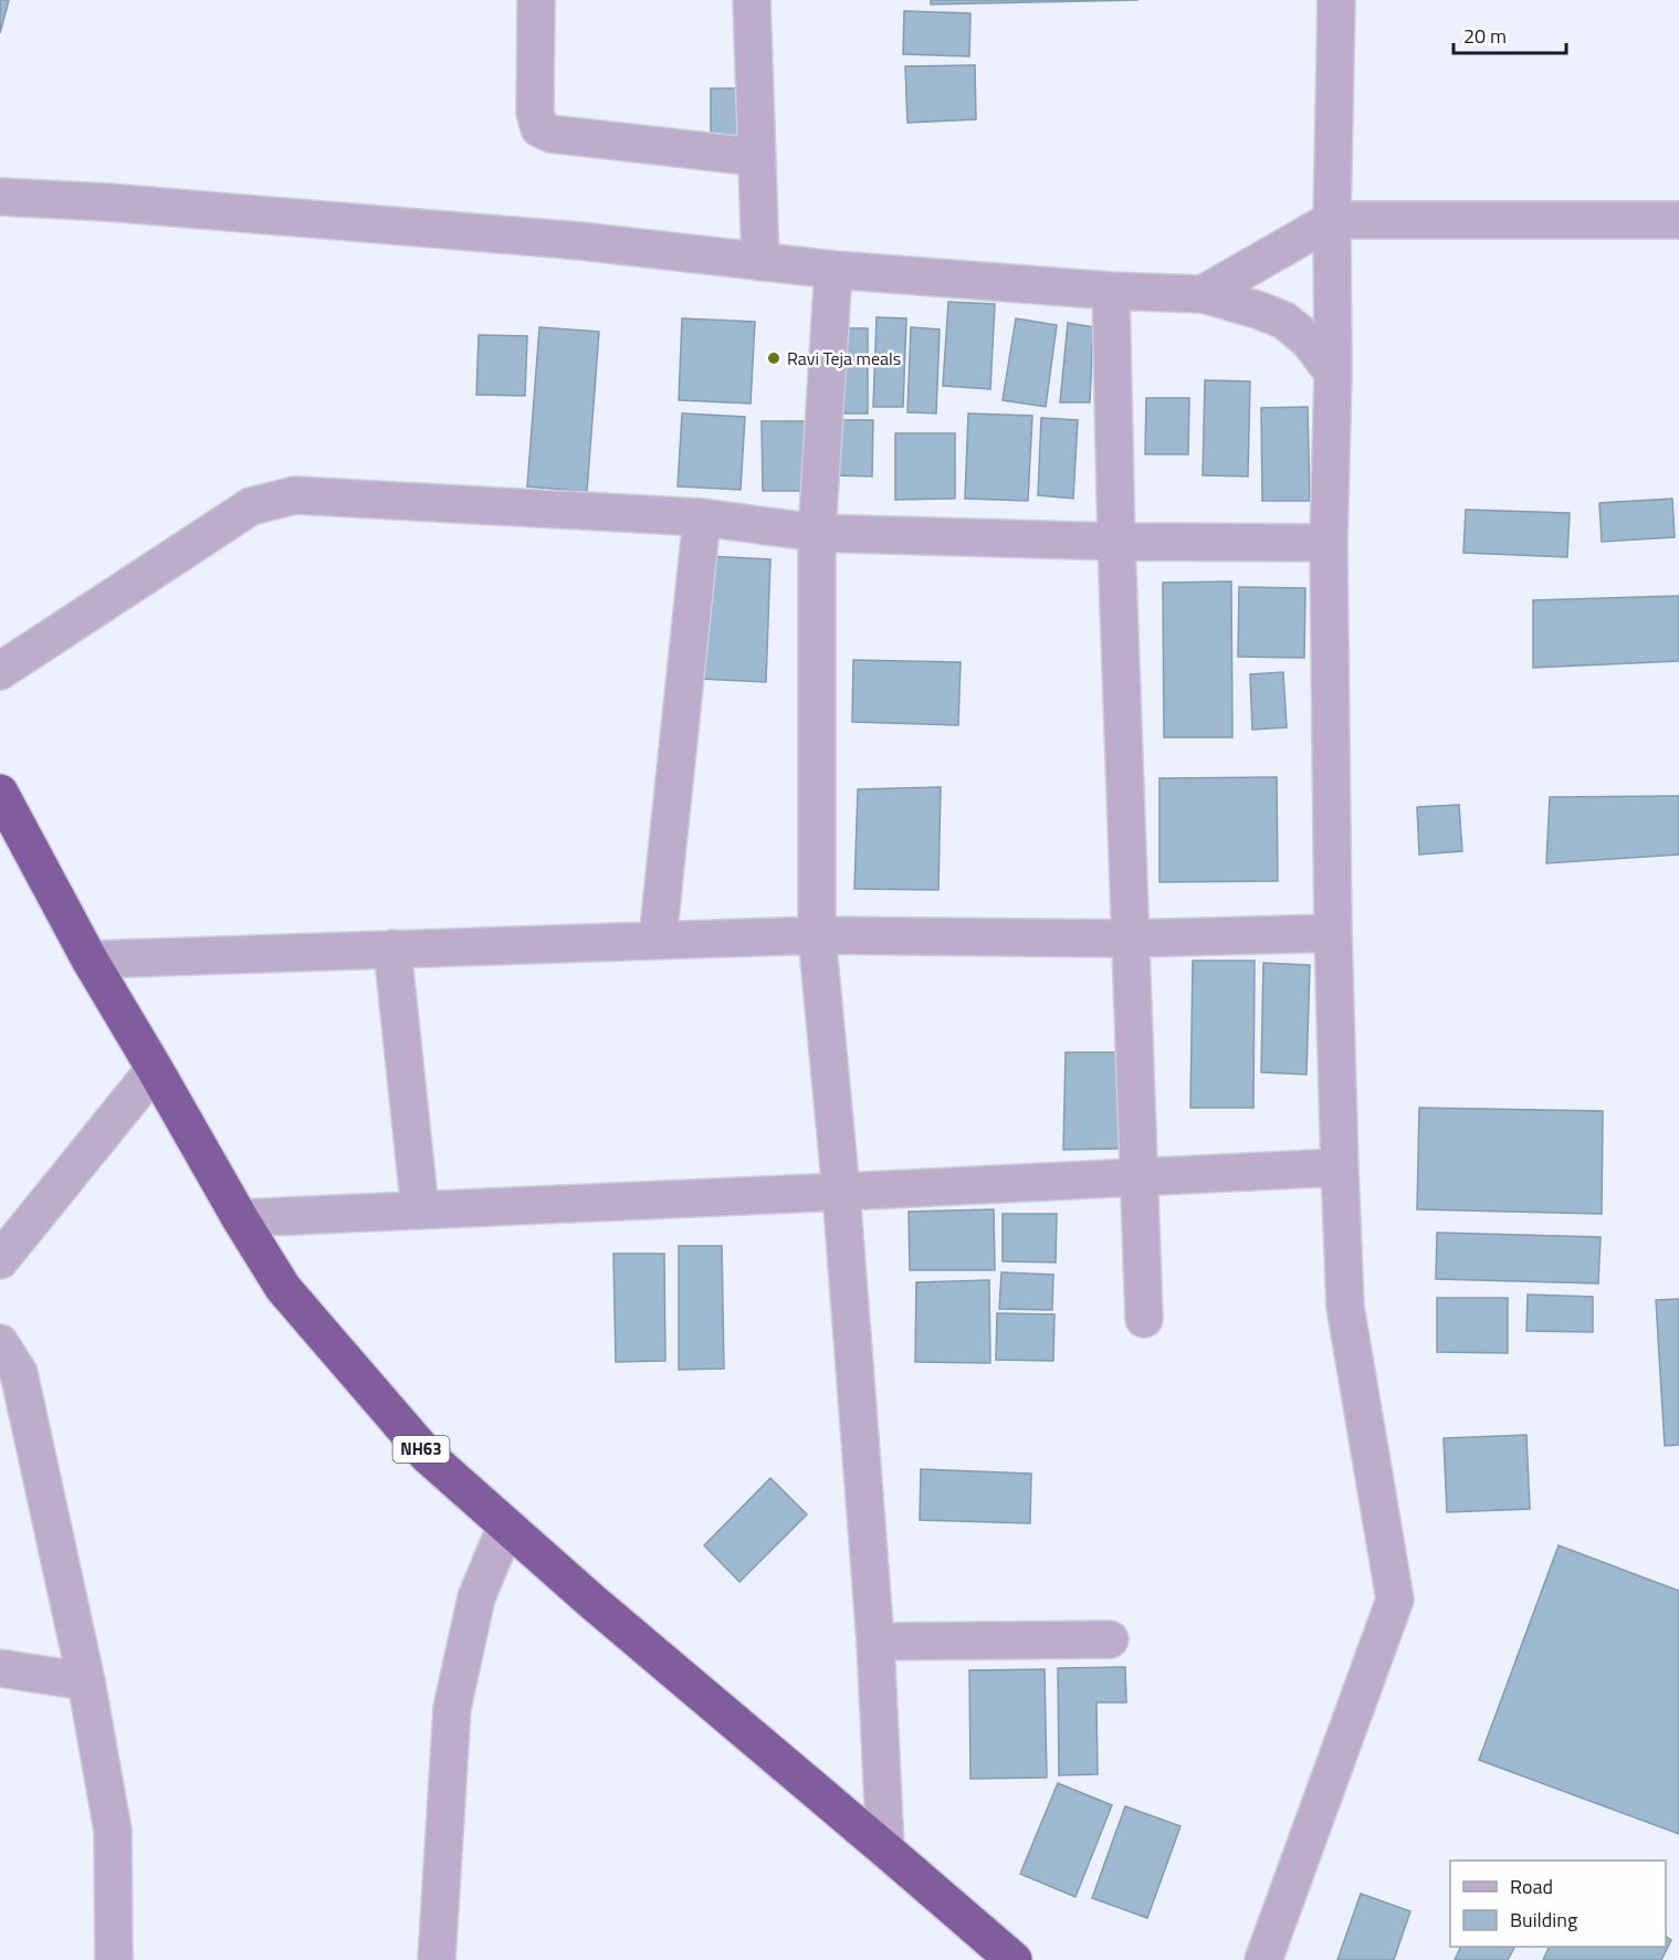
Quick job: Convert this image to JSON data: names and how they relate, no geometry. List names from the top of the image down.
{
  "streets": {
    "highway": ["NH63"]
  },
  "places": ["Ravi Teja meals"],
  "legend": ["Road", "Building"],
  "scale_bar": "20 m"
}
